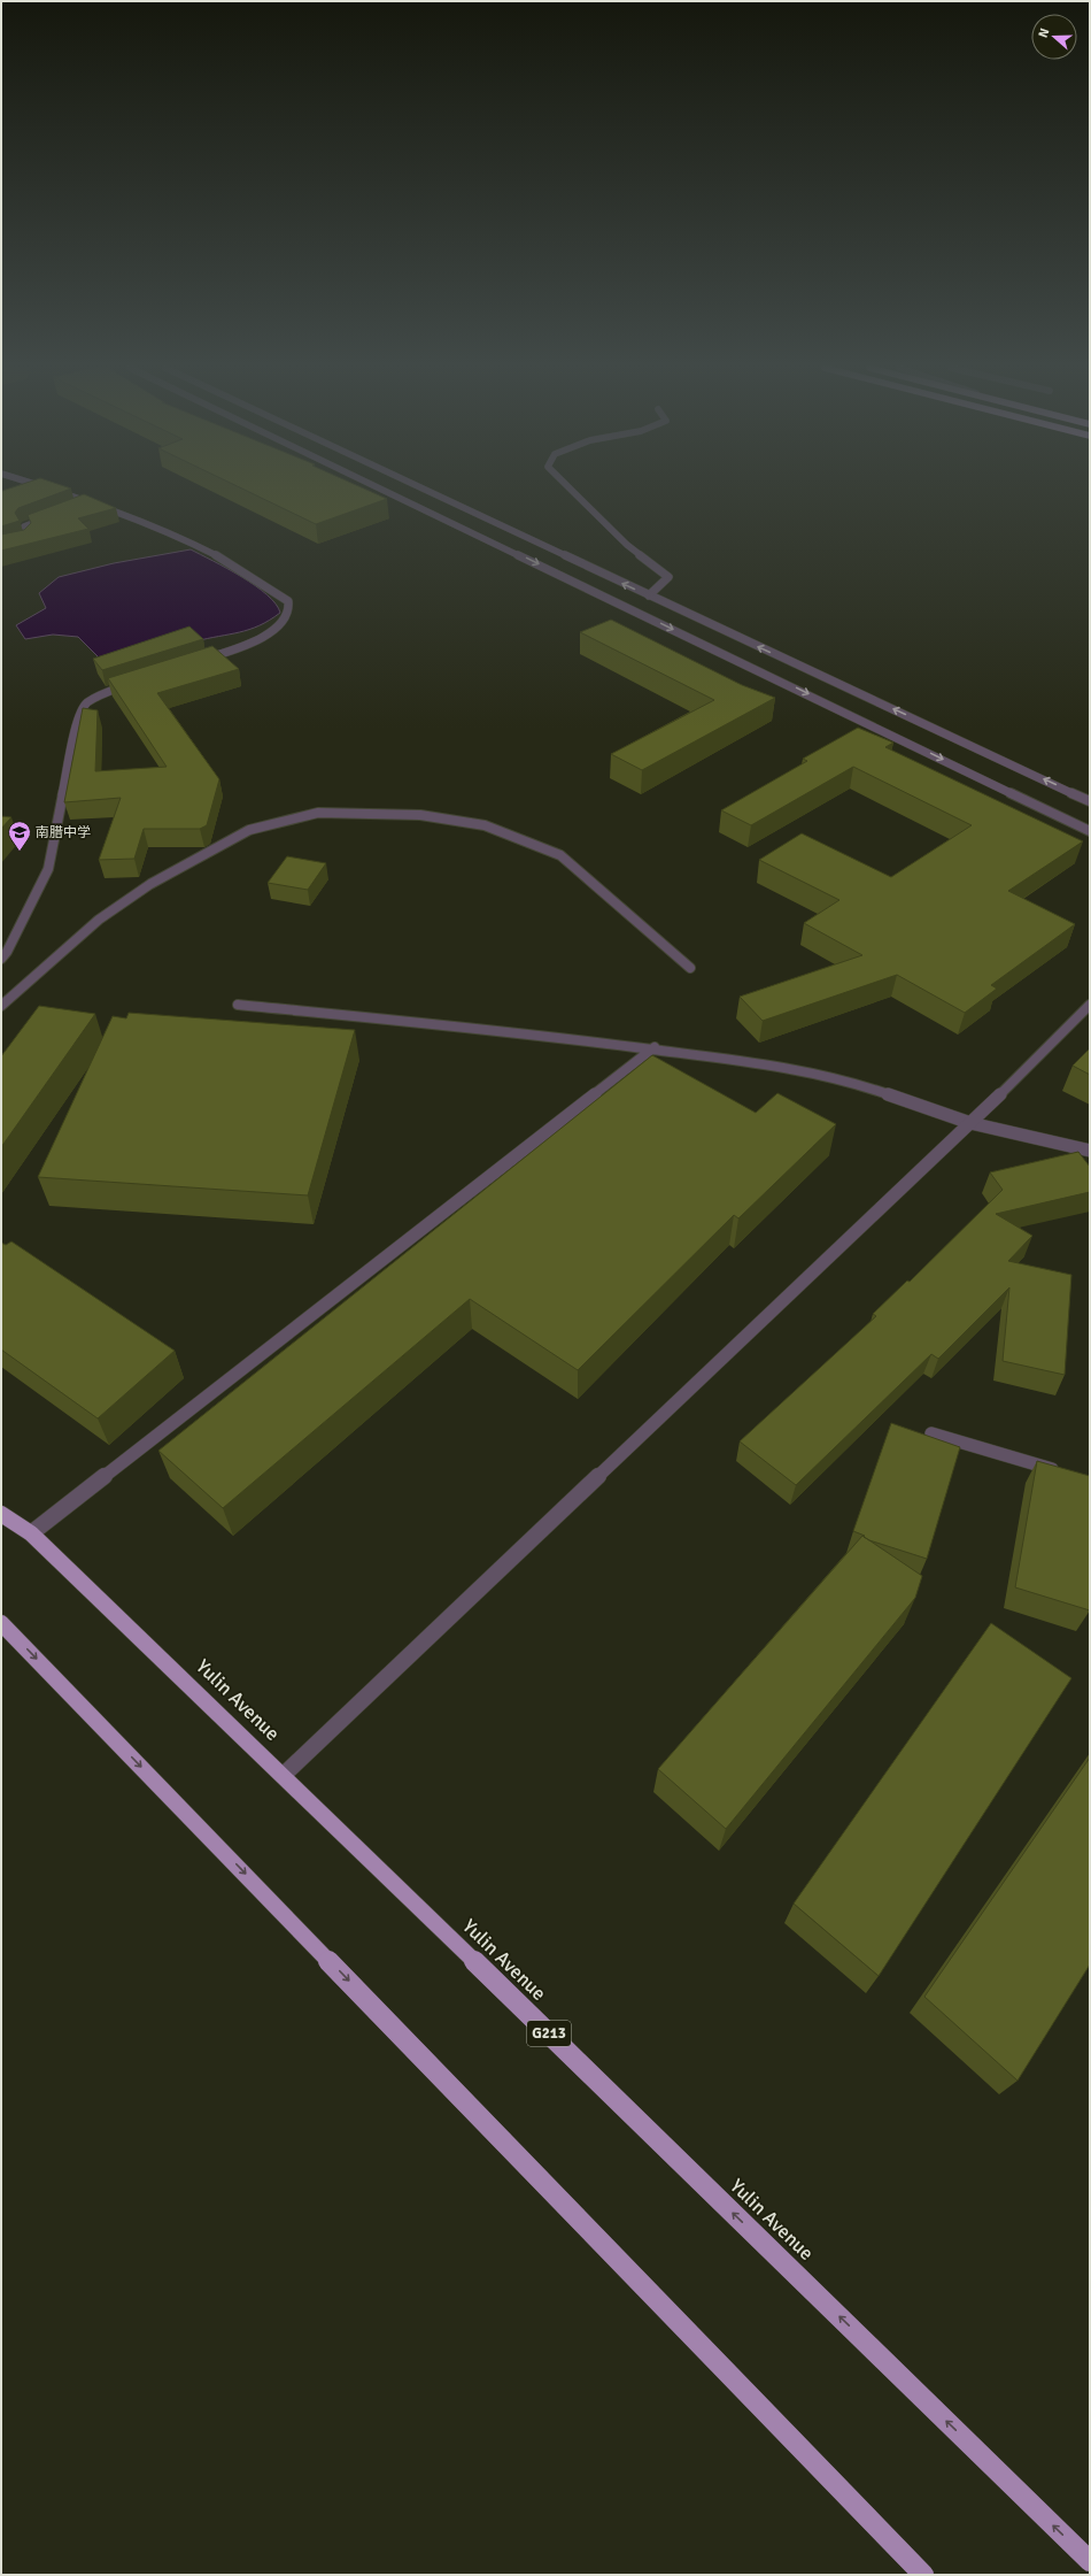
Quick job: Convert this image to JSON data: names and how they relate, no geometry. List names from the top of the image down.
{
  "streets": {
    "highway": ["Yulin Avenue", "G213"]
  },
  "places": {
    "school or university": ["南腊中学"]
  },
  "north": "left"
}
